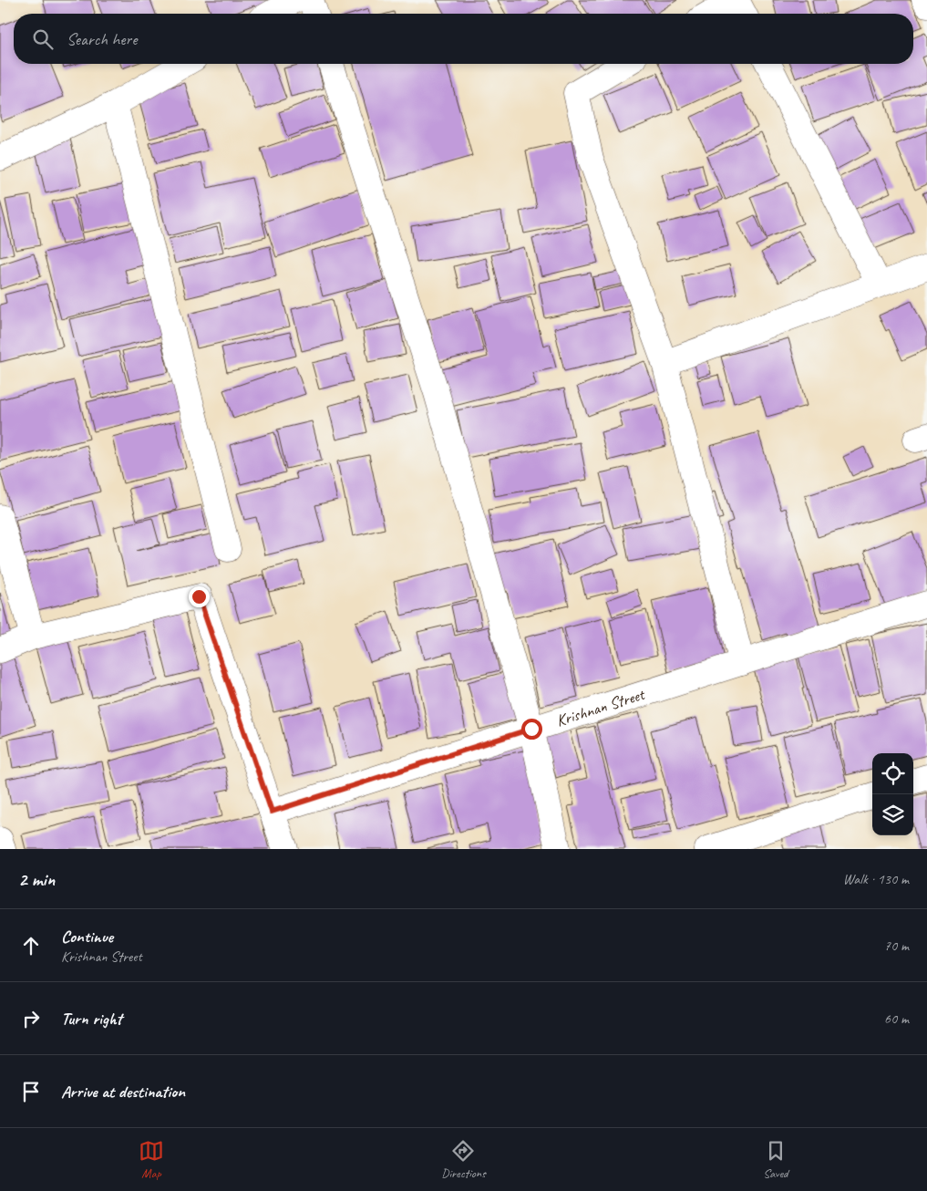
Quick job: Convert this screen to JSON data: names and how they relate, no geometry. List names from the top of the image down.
{
  "streets": {
    "street": ["Krishnan Street"]
  },
  "page": {
    "search": "Search here",
    "heading": ["2 min", "Walk · 130 m"],
    "list": [
      ["Continue", "Krishnan Street", "70 m"],
      ["Turn right", "60 m"],
      "Arrive at destination"
    ],
    "nav": ["Map", "Directions", "Saved"]
  }
}
